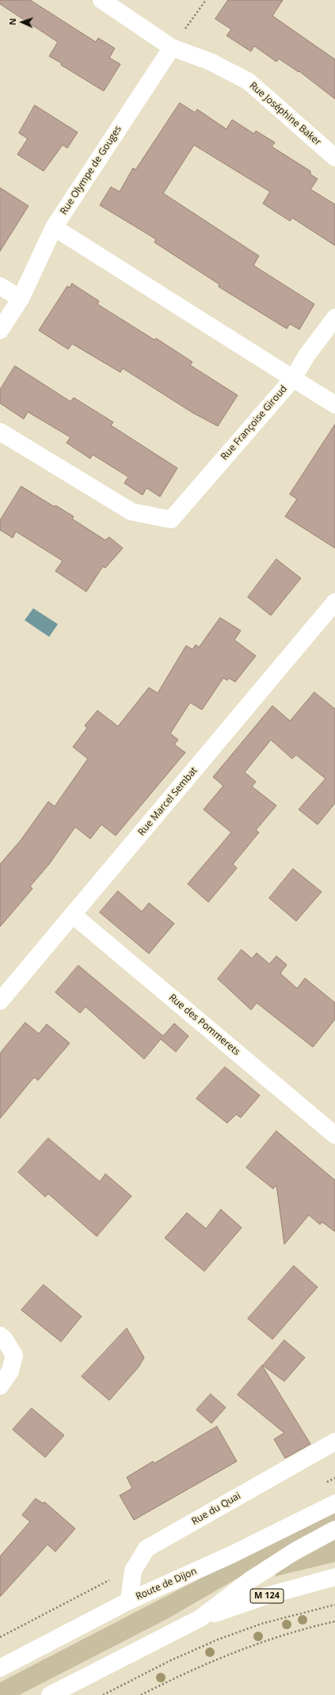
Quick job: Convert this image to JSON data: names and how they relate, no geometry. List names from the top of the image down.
{
  "streets": {
    "street": [
      "Rue Joséphine Baker",
      "Rue Olympe de Gouges",
      "Rue Françoise Giroud",
      "Rue Marcel Sembat",
      "Rue des Pommerets",
      "Rue du Quai",
      "Route de Dijon",
      "M 124"
    ]
  },
  "crossings": [
    ["Rue Joséphine Baker", "Rue Olympe de Gouges"],
    ["Rue Olympe de Gouges", "Rue Françoise Giroud"],
    ["Rue Marcel Sembat", "Rue des Pommerets"],
    ["Rue du Quai", "Route de Dijon"]
  ],
  "north": "left"
}
